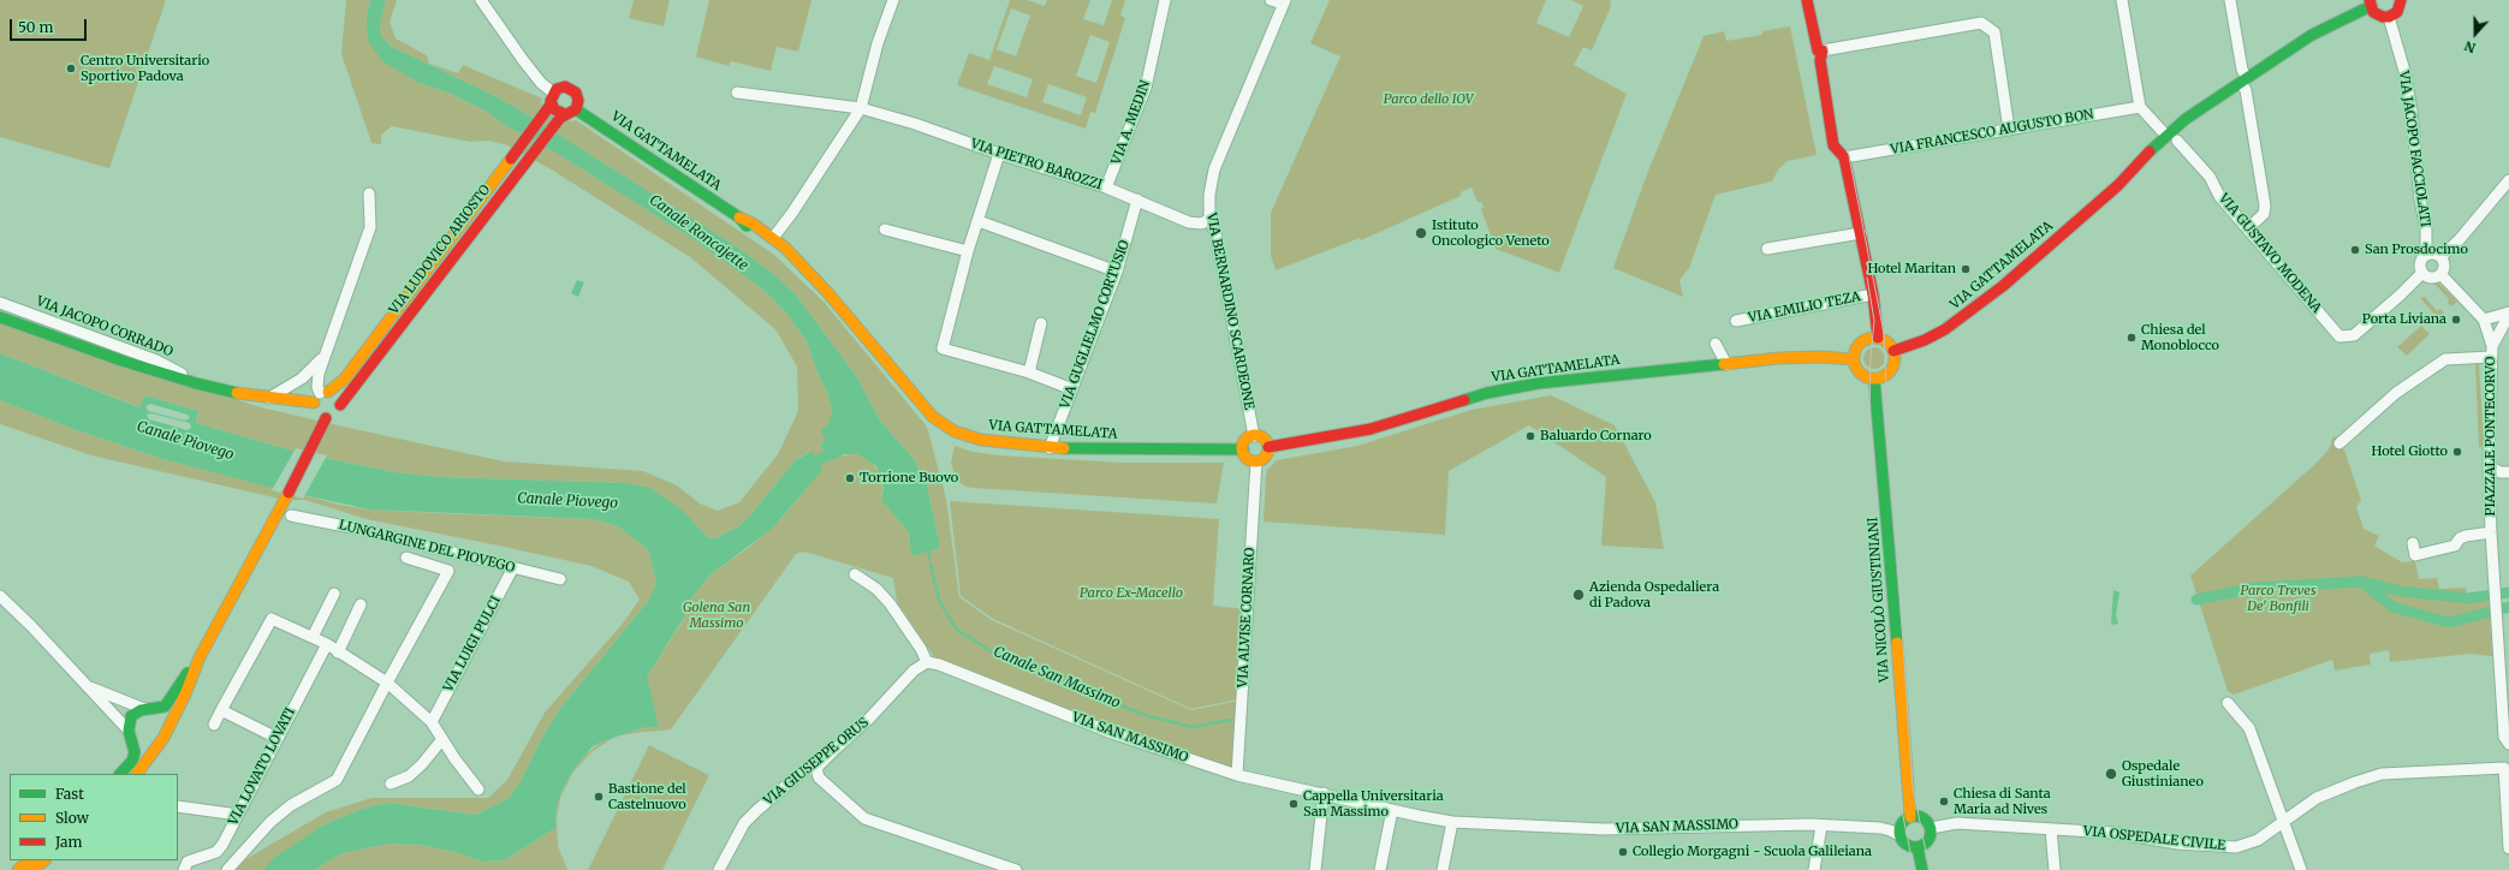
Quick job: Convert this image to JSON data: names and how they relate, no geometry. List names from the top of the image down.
{
  "streets": {
    "main road": [
      "VIA GATTAMELATA",
      "VIA LUDOVICO ARIOSTO",
      "VIA JACOPO CORRADO",
      "VIA NICOLÒ GIUSTINIANI"
    ],
    "street": [
      "VIA A. MEDIN",
      "VIA FRANCESCO AUGUSTO BON",
      "VIA JACOPO FACCIOLATI",
      "VIA PIETRO BAROZZI",
      "VIA GUSTAVO MODENA",
      "VIA EMILIO TEZA",
      "VIA BERNARDINO SCARDEONE",
      "VIA GUGLIELMO CORTUSIO",
      "PIAZZALE PONTECORVO",
      "LUNGARGINE DEL PIOVEGO",
      "VIA ALVISE CORNARO",
      "VIA LUIGI PULCI",
      "VIA SAN MASSIMO",
      "VIA GIUSEPPE ORUS",
      "VIA LOVATO LOVATI",
      "VIA OSPEDALE CIVILE"
    ]
  },
  "crossings": [
    ["VIA A. MEDIN", "VIA PIETRO BAROZZI"],
    ["VIA JACOPO FACCIOLATI", "VIA GUSTAVO MODENA"],
    ["VIA JACOPO FACCIOLATI", "PIAZZALE PONTECORVO"],
    ["VIA GATTAMELATA", "VIA LUDOVICO ARIOSTO"],
    ["VIA GATTAMELATA", "VIA GUSTAVO MODENA"],
    ["VIA GATTAMELATA", "VIA BERNARDINO SCARDEONE"],
    ["VIA GATTAMELATA", "VIA GUGLIELMO CORTUSIO"],
    ["VIA GATTAMELATA", "VIA NICOLÒ GIUSTINIANI"],
    ["VIA GATTAMELATA", "VIA ALVISE CORNARO"],
    ["VIA PIETRO BAROZZI", "VIA BERNARDINO SCARDEONE"],
    ["VIA PIETRO BAROZZI", "VIA GUGLIELMO CORTUSIO"],
    ["VIA LUDOVICO ARIOSTO", "VIA JACOPO CORRADO"],
    ["VIA GUSTAVO MODENA", "PIAZZALE PONTECORVO"],
    ["VIA BERNARDINO SCARDEONE", "VIA ALVISE CORNARO"],
    ["LUNGARGINE DEL PIOVEGO", "VIA LUIGI PULCI"],
    ["VIA NICOLÒ GIUSTINIANI", "VIA SAN MASSIMO"],
    ["VIA NICOLÒ GIUSTINIANI", "VIA OSPEDALE CIVILE"],
    ["VIA ALVISE CORNARO", "VIA SAN MASSIMO"],
    ["VIA SAN MASSIMO", "VIA GIUSEPPE ORUS"],
    ["VIA SAN MASSIMO", "VIA OSPEDALE CIVILE"]
  ],
  "water": ["Canale Roncajette", "Canale Piovego", "Canale San Massimo"],
  "parks": [
    "Parco dello IOV",
    "Parco Treves De' Bonfili",
    "Parco Ex-Macello",
    "Golena San Massimo"
  ],
  "places": [
    "Centro Universitario Sportivo Padova",
    "Istituto Oncologico Veneto",
    "San Prosdocimo",
    "Hotel Maritan",
    "Porta Liviana",
    "Chiesa del Monoblocco",
    "Baluardo Cornaro",
    "Hotel Giotto",
    "Torrione Buovo",
    "Azienda Ospedaliera di Padova",
    "Ospedale Giustinianeo",
    "Bastione del Castelnuovo",
    "Chiesa di Santa Maria ad Nives",
    "Cappella Universitaria San Massimo",
    "Collegio Morgagni - Scuola Galileiana"
  ],
  "legend": ["Fast", "Slow", "Jam"],
  "scale_bar": "50 m",
  "north": "bottom"
}
